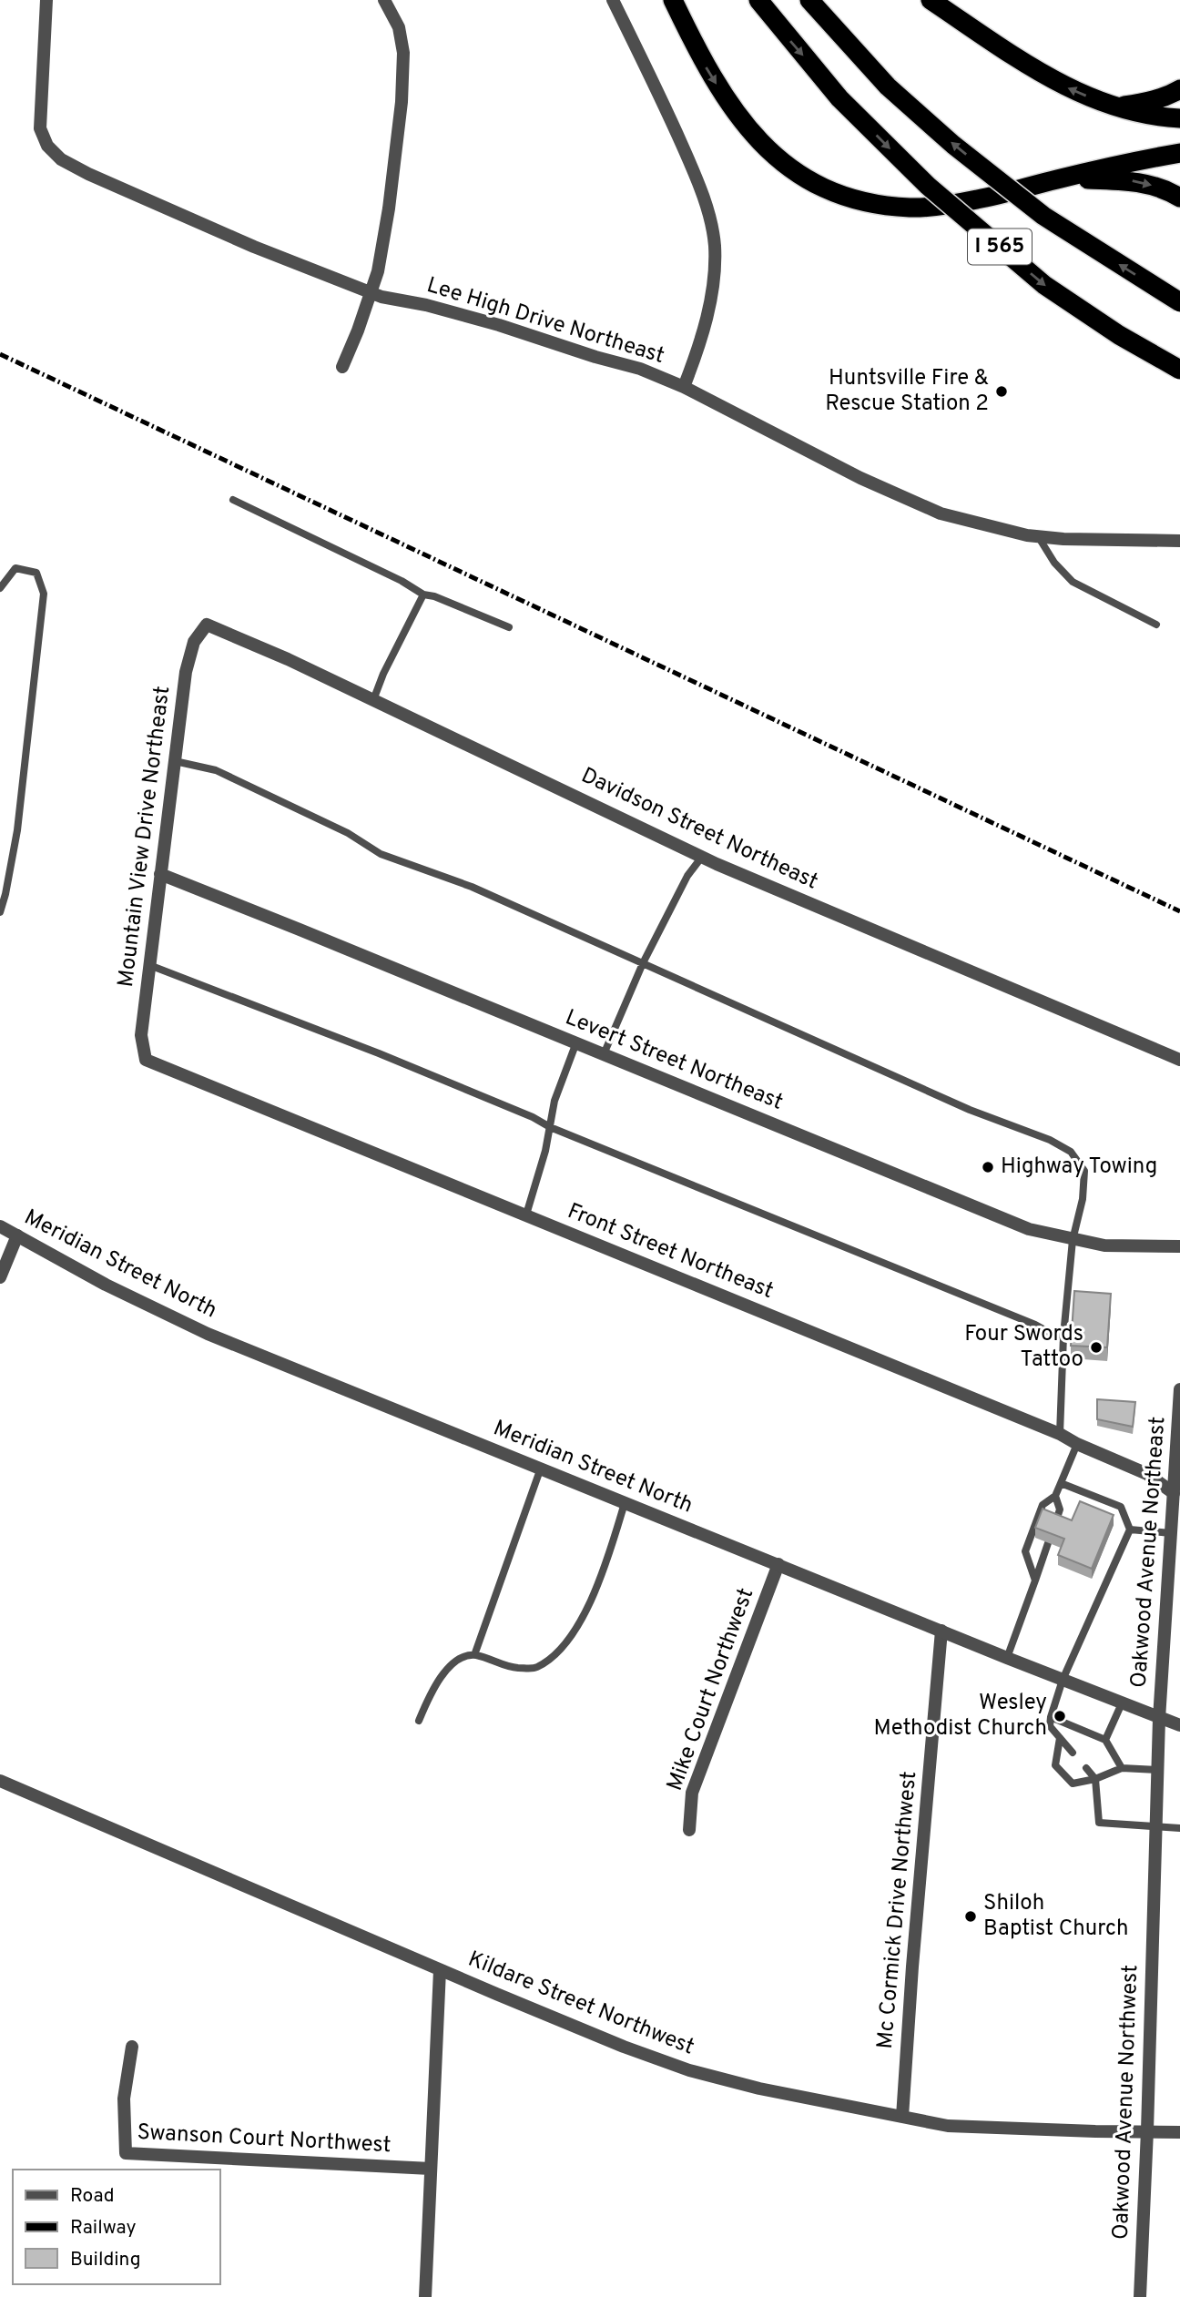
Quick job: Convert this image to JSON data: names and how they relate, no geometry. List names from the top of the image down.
{
  "streets": {
    "highway": ["I 565"],
    "street": [
      "Lee High Drive Northeast",
      "Davidson Street Northeast",
      "Mountain View Drive Northeast",
      "Levert Street Northeast",
      "Front Street Northeast",
      "Meridian Street North",
      "Oakwood Avenue Northeast",
      "Mike Court Northwest",
      "Mc Cormick Drive Northwest",
      "Kildare Street Northwest",
      "Oakwood Avenue Northwest",
      "Swanson Court Northwest"
    ]
  },
  "crossings": [
    ["Davidson Street Northeast", "Mountain View Drive Northeast"],
    ["Mountain View Drive Northeast", "Levert Street Northeast"],
    ["Mountain View Drive Northeast", "Front Street Northeast"],
    ["Front Street Northeast", "Oakwood Avenue Northeast"],
    ["Meridian Street North", "Oakwood Avenue Northeast"],
    ["Meridian Street North", "Mike Court Northwest"],
    ["Meridian Street North", "Mc Cormick Drive Northwest"],
    ["Meridian Street North", "Oakwood Avenue Northwest"],
    ["Oakwood Avenue Northeast", "Oakwood Avenue Northwest"],
    ["Mc Cormick Drive Northwest", "Kildare Street Northwest"],
    ["Kildare Street Northwest", "Oakwood Avenue Northwest"]
  ],
  "places": [
    "Huntsville Fire & Rescue Station 2",
    "Highway Towing",
    "Four Swords Tattoo",
    "Wesley Methodist Church",
    "Shiloh Baptist Church"
  ],
  "legend": ["Road", "Railway", "Building"]
}
